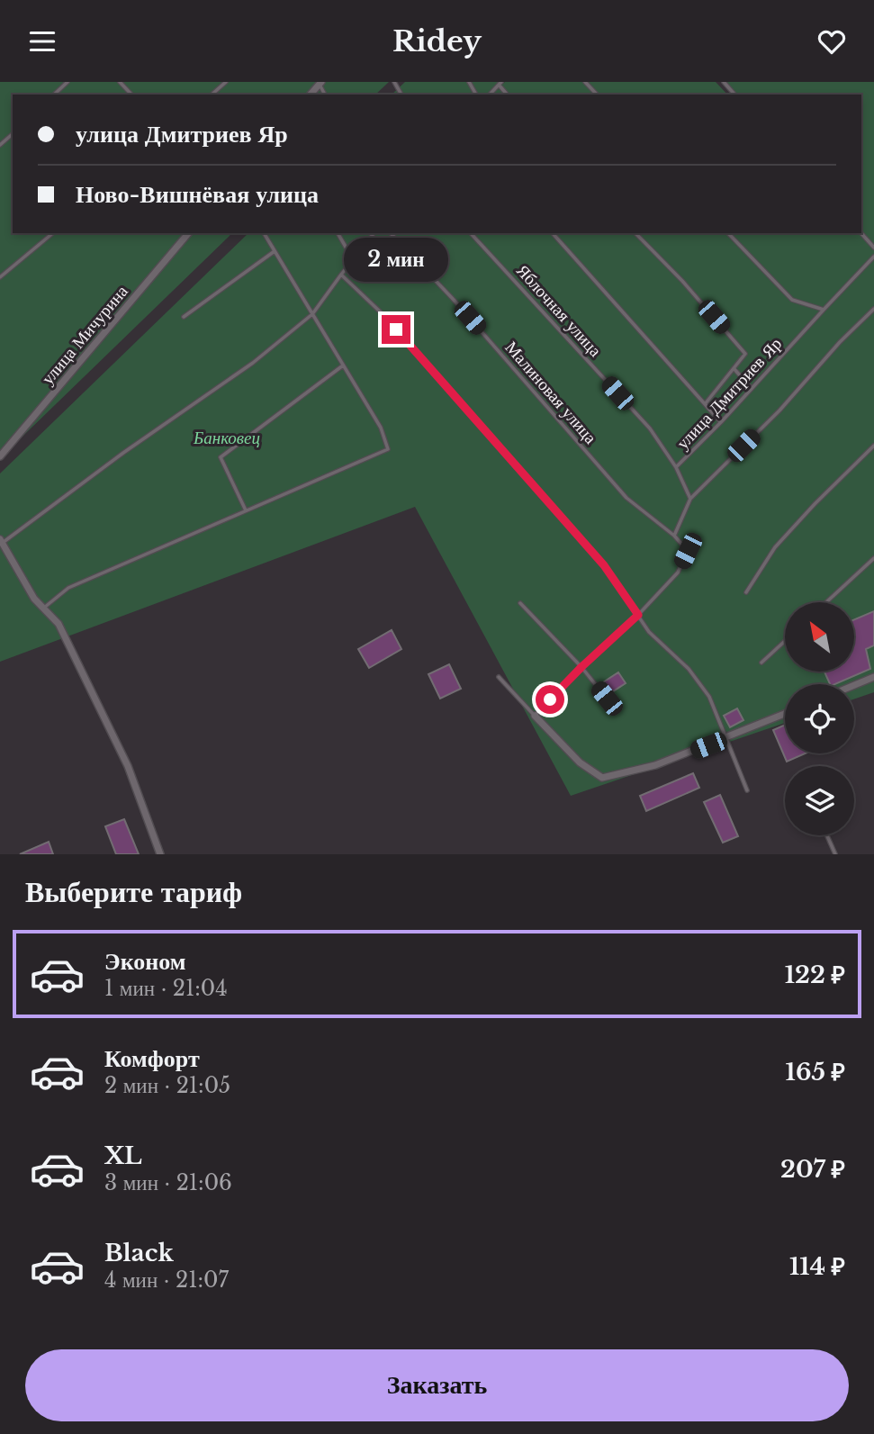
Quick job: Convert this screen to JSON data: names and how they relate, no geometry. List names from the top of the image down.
{
  "streets": {
    "street": ["улица Мичурина"],
    "lane": ["Яблочная улица", "Малиновая улица", "улица Дмитриев Яр"]
  },
  "crossings": [
    ["Яблочная улица", "улица Дмитриев Яр"]
  ],
  "parks": ["Банковец"],
  "north": "top left",
  "page": {
    "header": "Ridey",
    "banner": ["улица Дмитриев Яр", "Ново-Вишнёвая улица"],
    "bubble": "2 мин",
    "heading": "Выберите тариф",
    "list": [
      {
        "name": "Эконом",
        "note": "1 мин · 21:04",
        "value": "122 ₽"
      },
      {
        "name": "Комфорт",
        "note": "2 мин · 21:05",
        "value": "165 ₽"
      },
      {
        "name": "XL",
        "note": "3 мин · 21:06",
        "value": "207 ₽"
      },
      {
        "name": "Black",
        "note": "4 мин · 21:07",
        "value": "114 ₽"
      }
    ],
    "buttons": "Заказать"
  }
}
